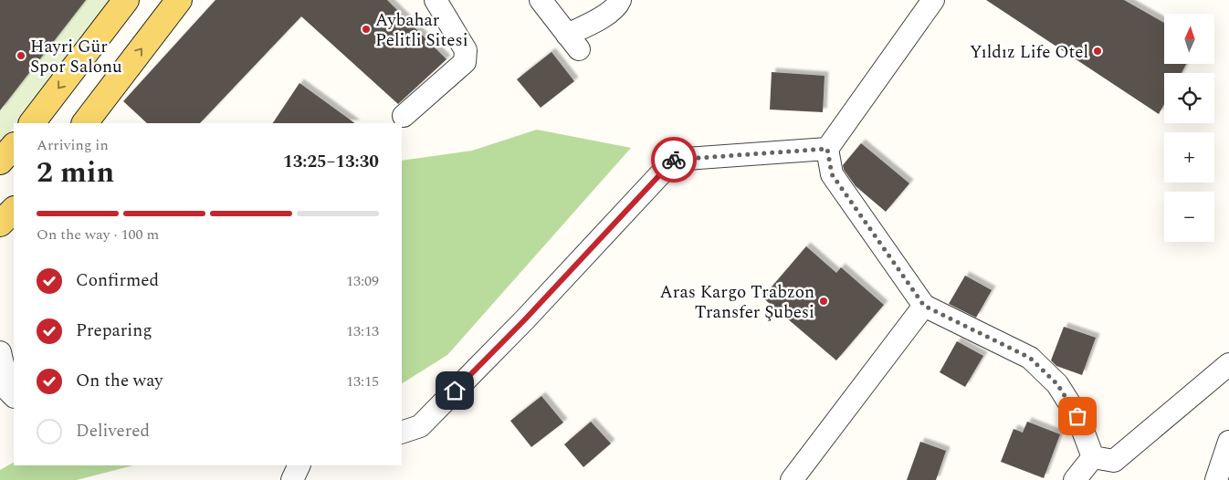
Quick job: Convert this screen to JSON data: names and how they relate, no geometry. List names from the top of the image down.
{
  "places": [
    "Aybahar Pelitli Sitesi",
    "Yıldız Life Otel",
    "Hayri Gür Spor Salonu",
    "Aras Kargo Trabzon Transfer Şubesi"
  ],
  "north": "top",
  "page": {
    "map_buttons": ["+", "−"],
    "heading": ["2 min", "Arriving in", "13:25–13:30"],
    "bar": "On the way · 100 m",
    "list": [
      ["Confirmed", "13:09"],
      ["Preparing", "13:13"],
      ["On the way", "13:15"],
      "Delivered"
    ]
  }
}
